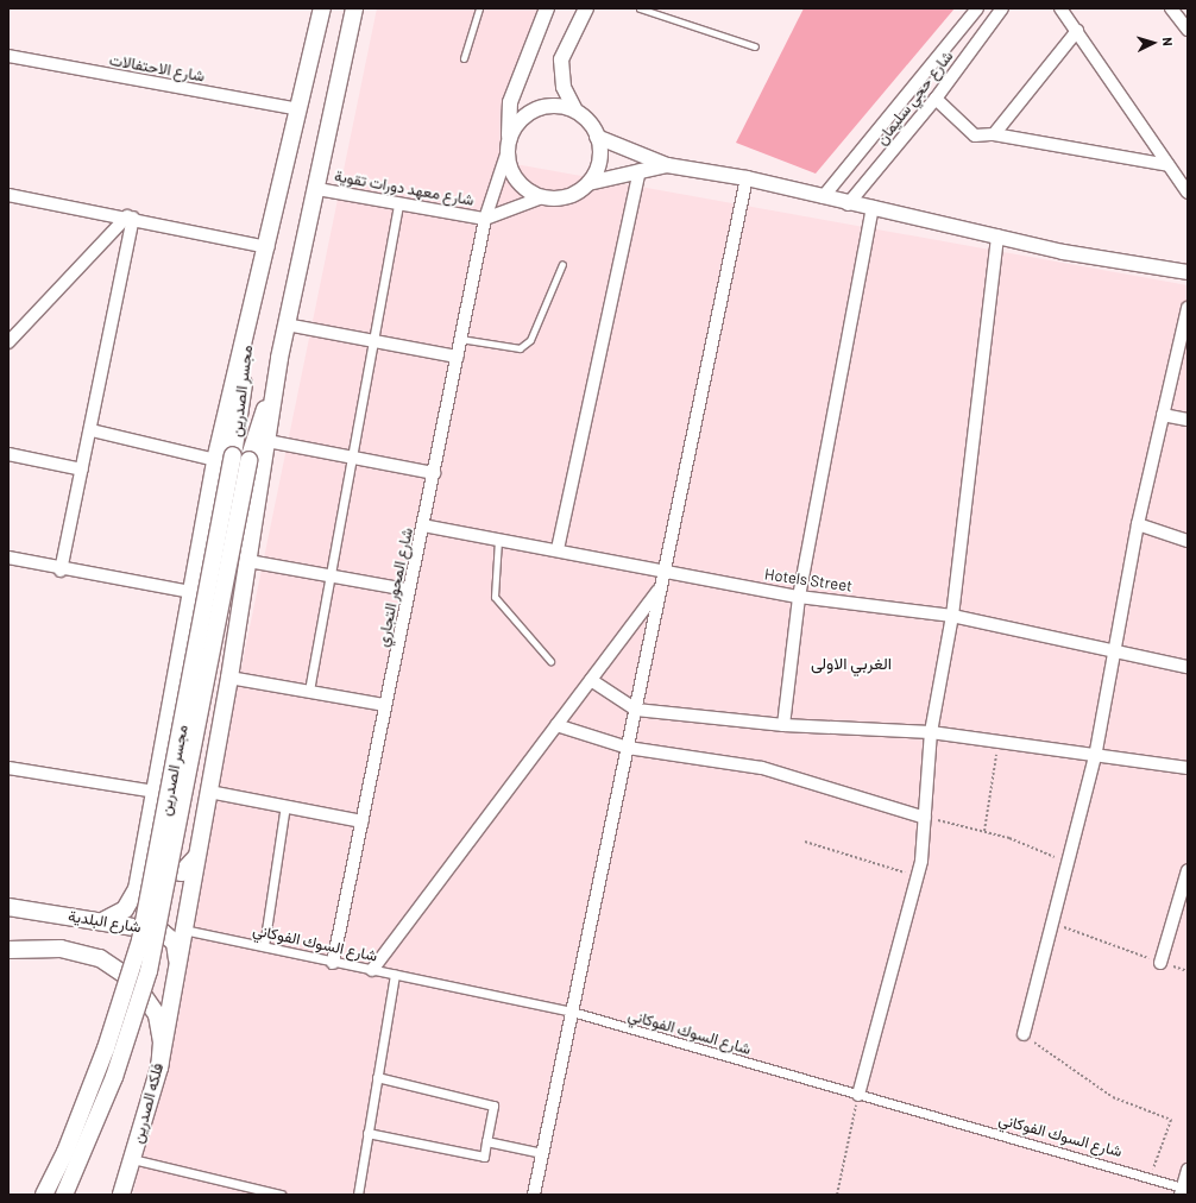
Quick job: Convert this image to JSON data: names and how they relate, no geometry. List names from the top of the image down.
{
  "streets": {
    "main road": ["مجسر الصدرين", "شارع البلدية", "فلكه الصدرين"],
    "street": [
      "شارع الاحتفالات",
      "شارع حجي سليمان",
      "شارع معهد دورات تقوية",
      "Hotels Street",
      "شارع المحور التجاري",
      "شارع السوك الفوكاني"
    ]
  },
  "crossings": [
    ["شارع معهد دورات تقوية", "شارع المحور التجاري"],
    ["Hotels Street", "شارع المحور التجاري"],
    ["شارع المحور التجاري", "شارع السوك الفوكاني"]
  ],
  "districts": ["الغربي الاولى"],
  "north": "right"
}
